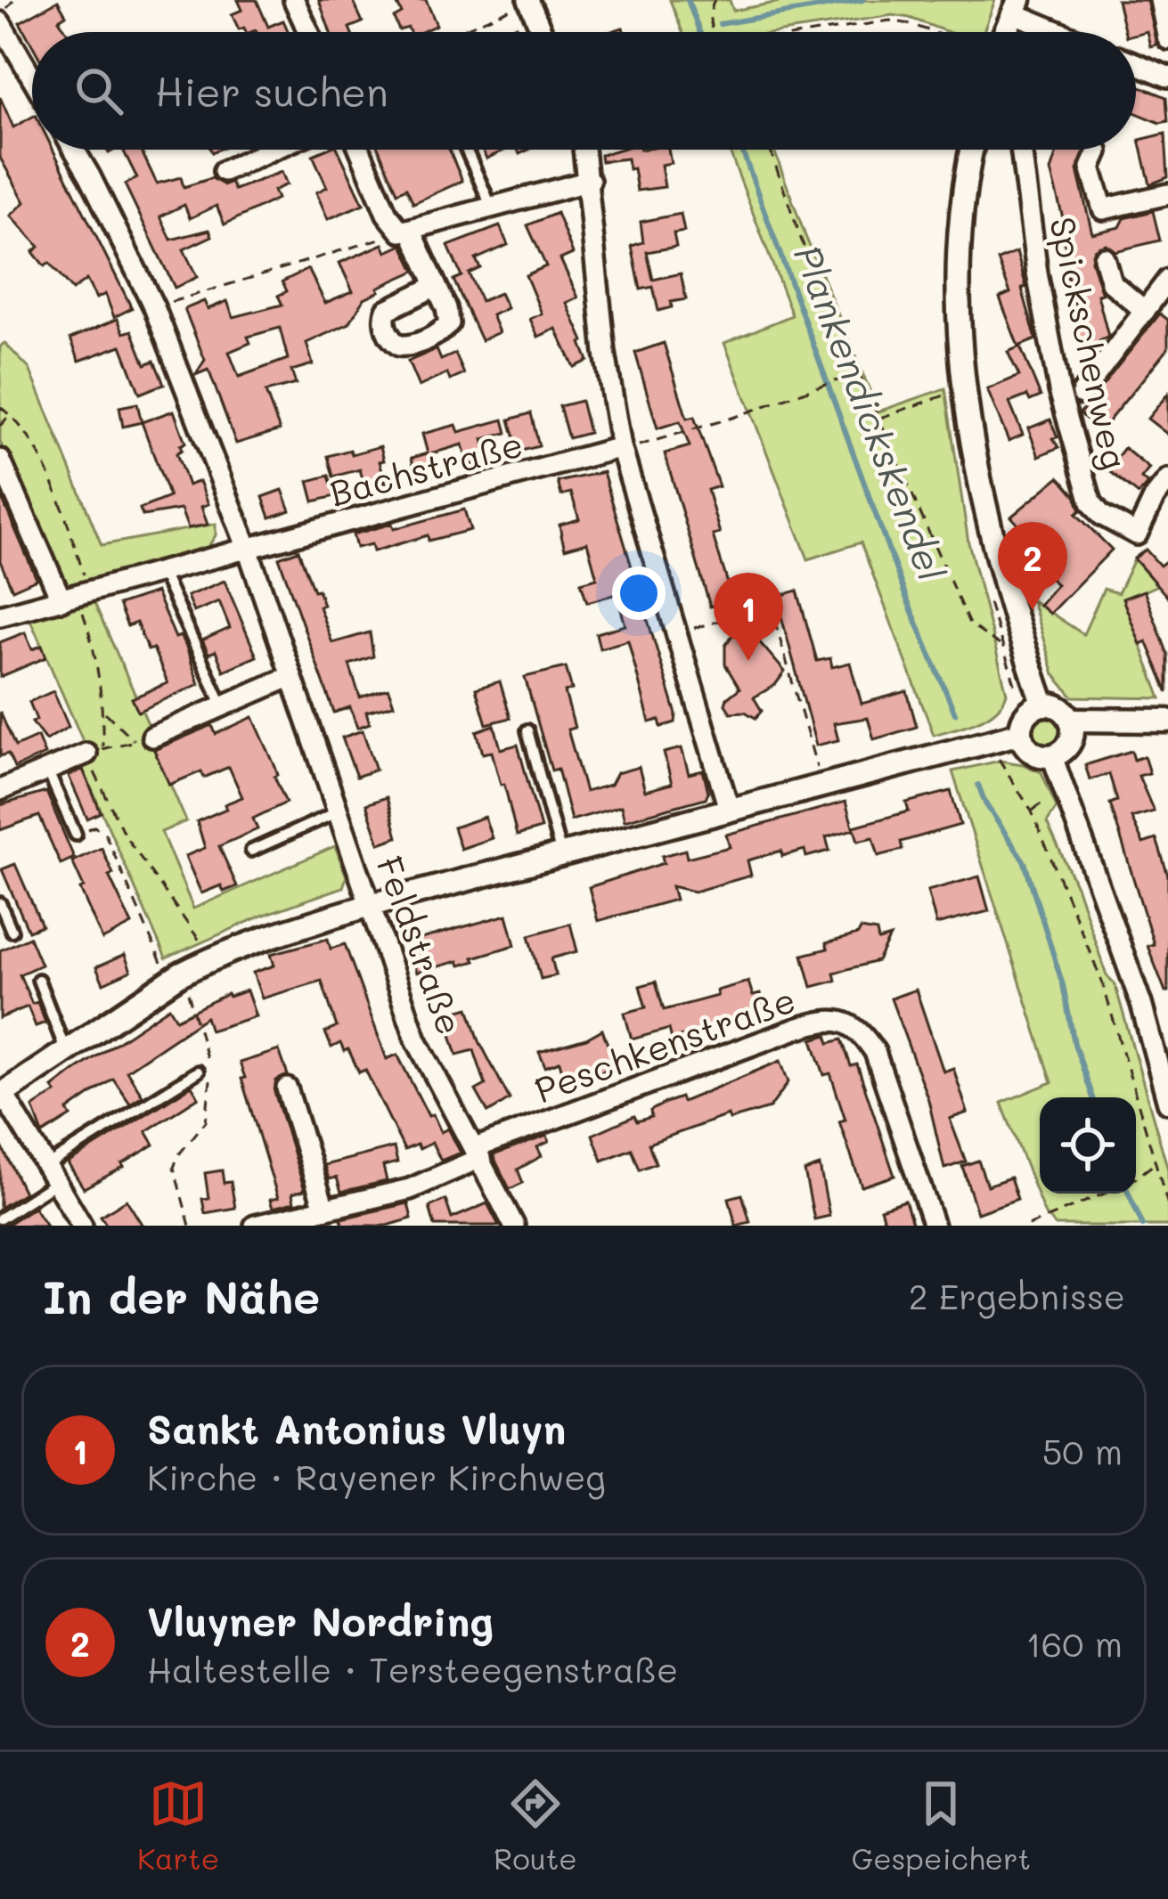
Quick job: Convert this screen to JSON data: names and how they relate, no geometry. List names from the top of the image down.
{
  "streets": {
    "street": [
      "Spickschenweg",
      "Bachstraße",
      "Feldstraße",
      "Peschkenstraße"
    ]
  },
  "crossings": [
    ["Bachstraße", "Feldstraße"],
    ["Feldstraße", "Peschkenstraße"]
  ],
  "water": ["Plankendickskendel"],
  "page": {
    "search": "Hier suchen",
    "pins": ["2", "1"],
    "heading": ["In der Nähe", "2 Ergebnisse"],
    "list": [
      {
        "mark": "1",
        "name": "Sankt Antonius Vluyn",
        "note": "Kirche · Rayener Kirchweg",
        "value": "50 m"
      },
      {
        "mark": "2",
        "name": "Vluyner Nordring",
        "note": "Haltestelle · Tersteegenstraße",
        "value": "160 m"
      }
    ],
    "nav": ["Karte", "Route", "Gespeichert"]
  }
}
